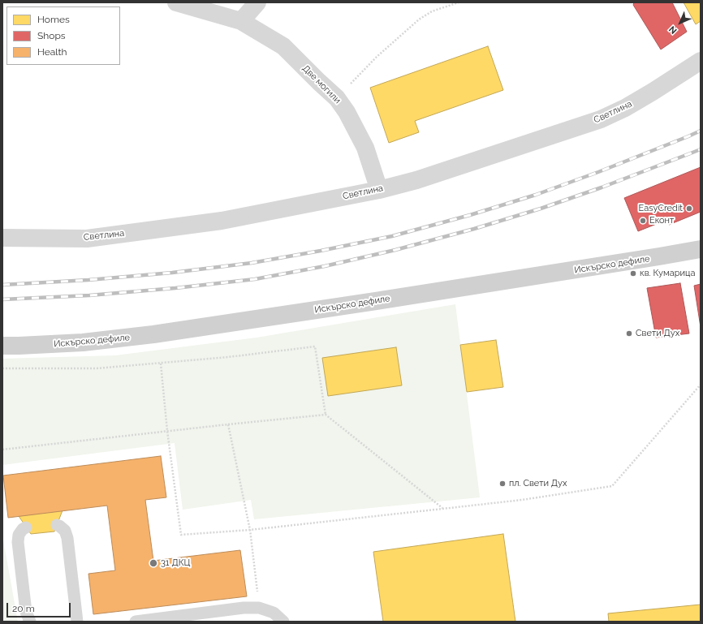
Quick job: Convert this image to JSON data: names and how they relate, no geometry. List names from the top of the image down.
{
  "streets": {
    "main road": ["Искърско дефиле"],
    "street": ["Две могили", "Светлина"]
  },
  "crossings": [
    ["Две могили", "Светлина"]
  ],
  "places": [
    "EasyCredit",
    "Еконт",
    "кв. Кумарица",
    "Свети Дух",
    "пл. Свети Дух",
    "31 ДКЦ"
  ],
  "legend": ["Homes", "Shops", "Health"],
  "scale_bar": "20 m",
  "north": "bottom left"
}
